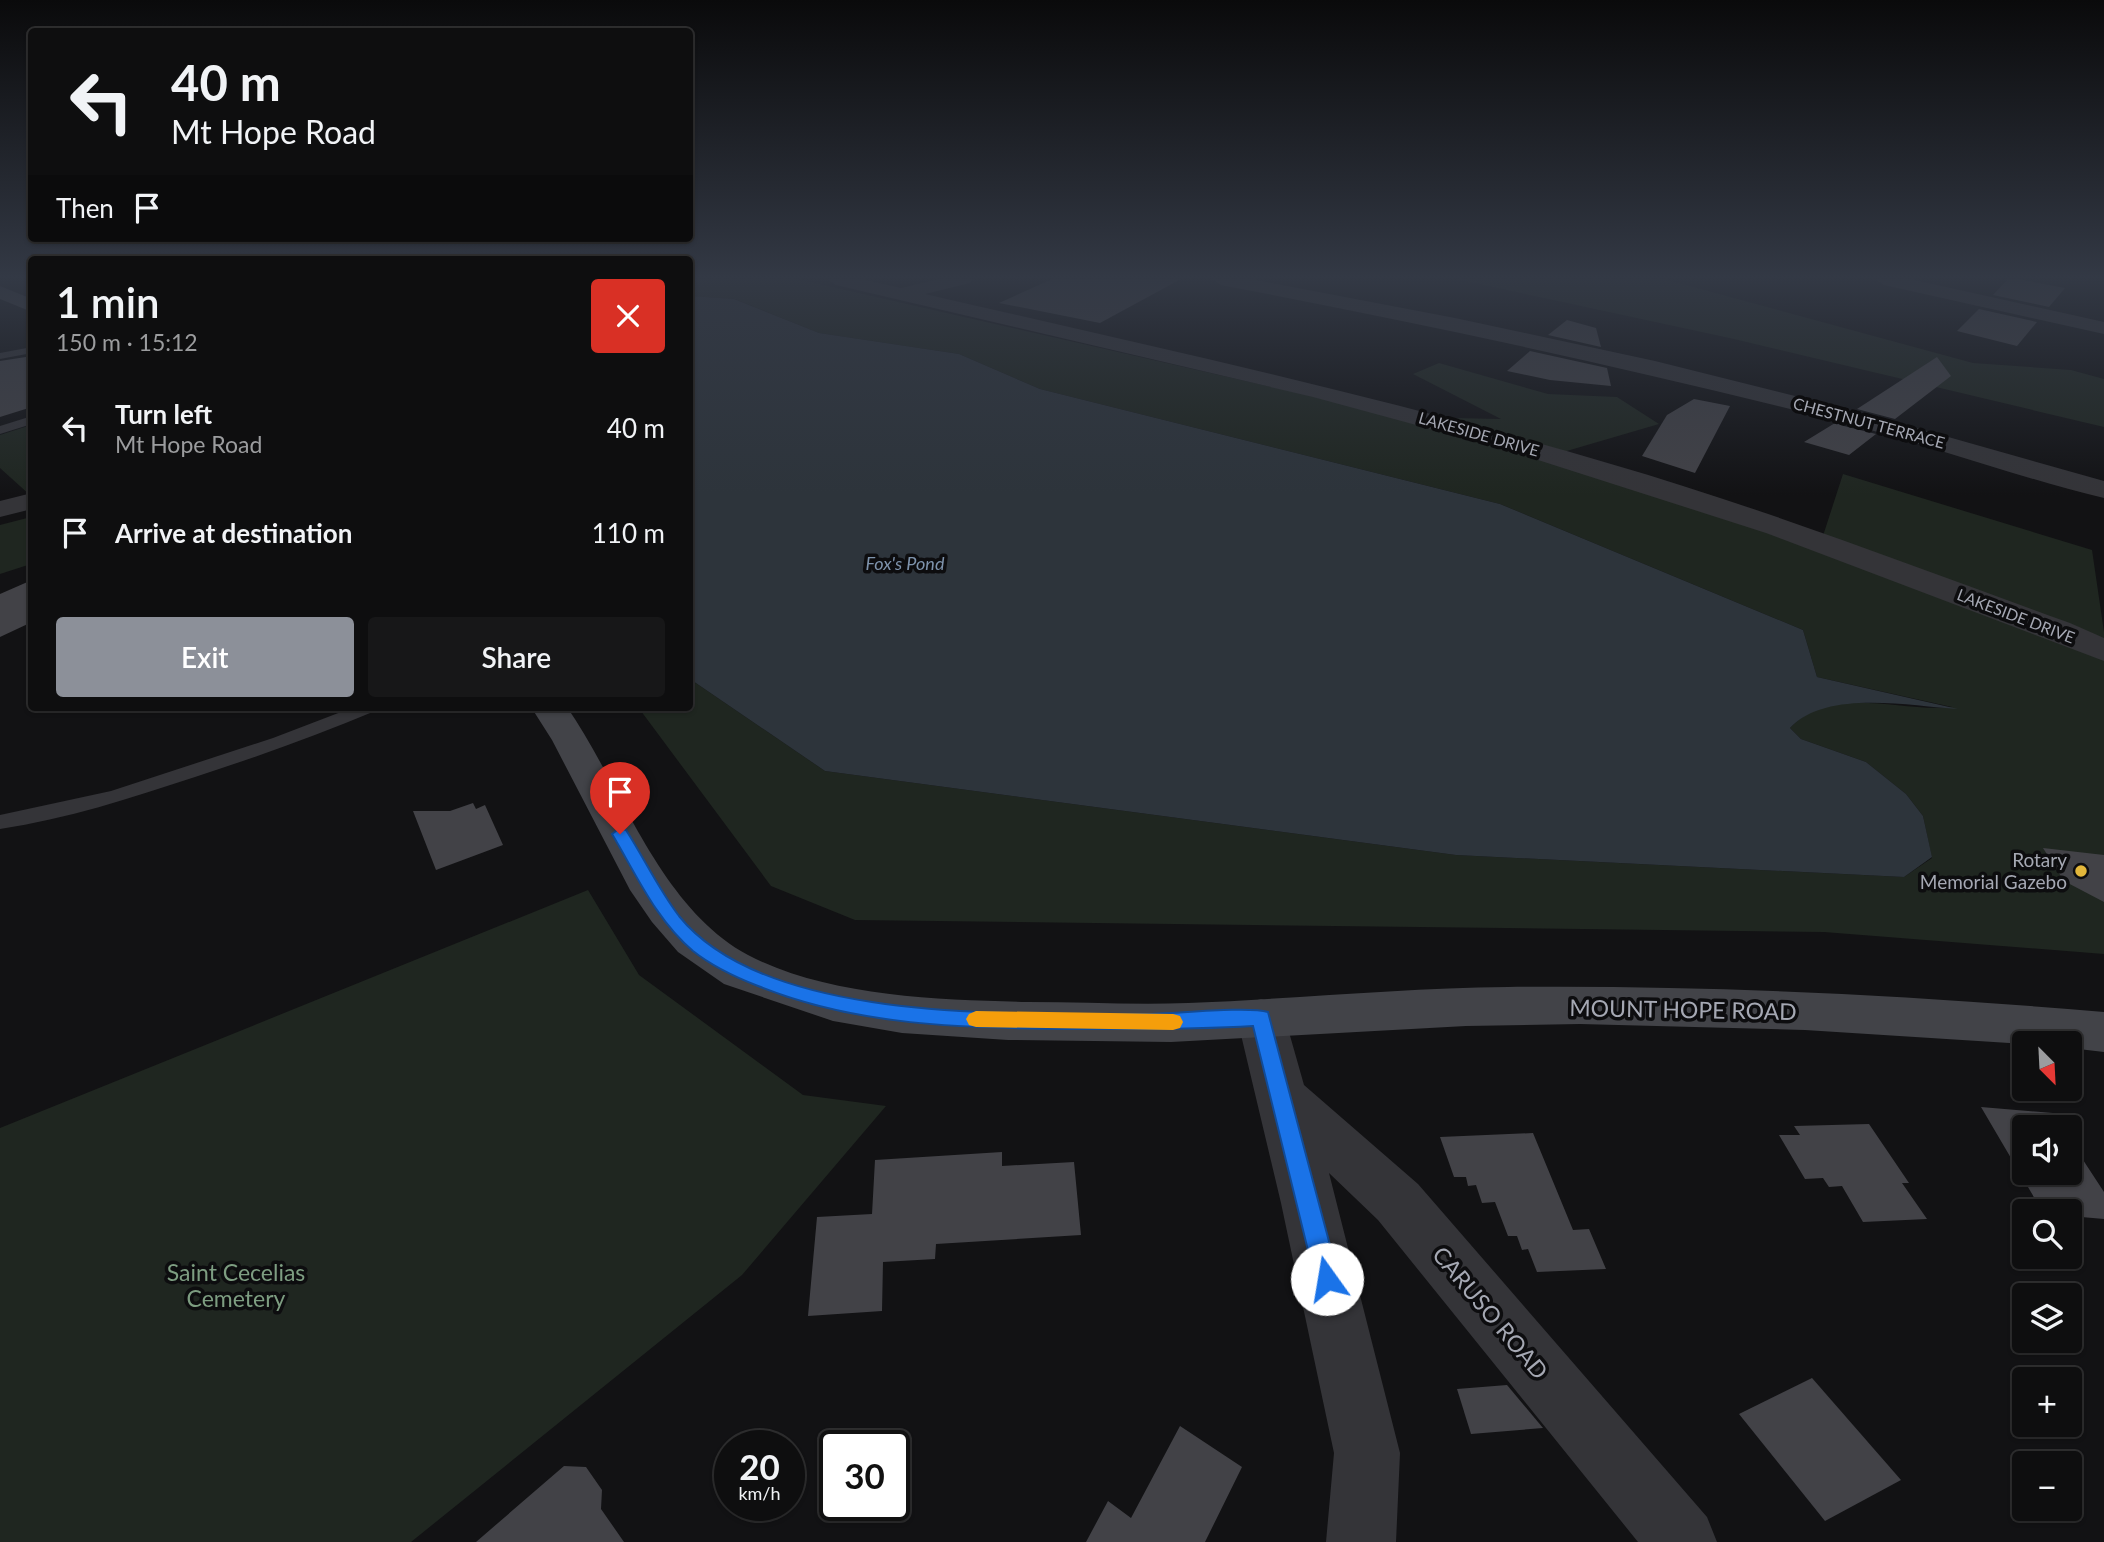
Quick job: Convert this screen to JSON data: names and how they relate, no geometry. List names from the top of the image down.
{
  "streets": {
    "street": [
      "CHESTNUT TERRACE",
      "LAKESIDE DRIVE",
      "MOUNT HOPE ROAD",
      "CARUSO ROAD"
    ]
  },
  "water": ["Fox's Pond"],
  "parks": ["Saint Cecelias Cemetery"],
  "places": ["Rotary Memorial Gazebo"],
  "north": "bottom right",
  "page": {
    "turn": ["40 m", "Mt Hope Road"],
    "then": "Then",
    "heading": ["1 min", "150 m · 15:12"],
    "list": [
      {
        "name": "Turn left",
        "note": "Mt Hope Road",
        "value": "40 m"
      },
      {
        "name": "Arrive at destination",
        "value": "110 m"
      }
    ],
    "buttons": ["Exit", "Share"],
    "map_buttons": ["+", "−"],
    "speed": "20 km/h",
    "limit": "30"
  }
}
